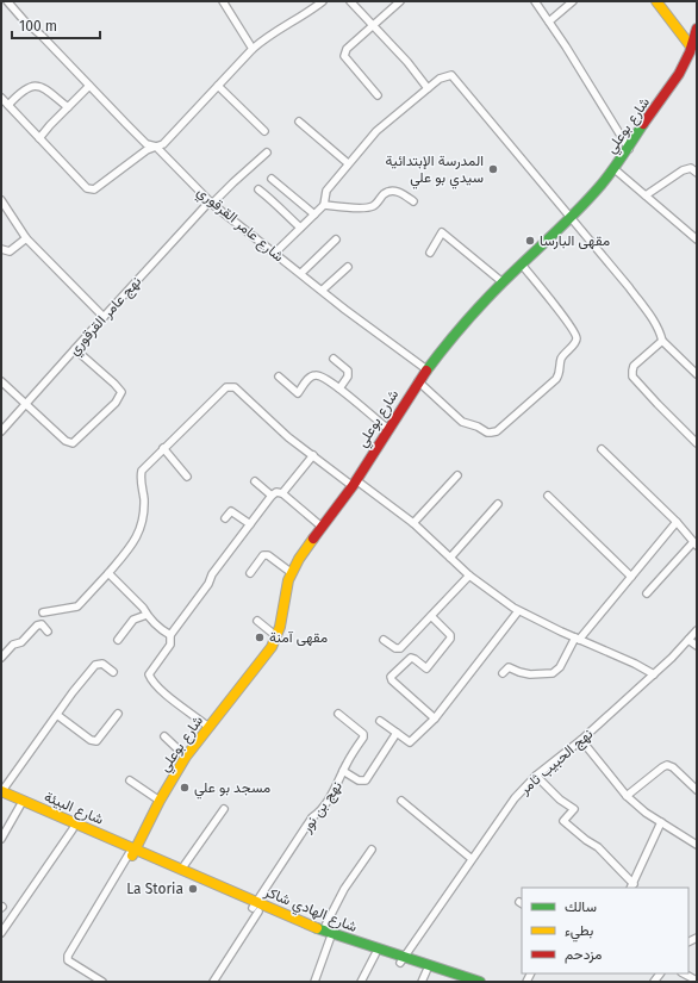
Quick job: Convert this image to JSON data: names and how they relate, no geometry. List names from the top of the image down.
{
  "streets": {
    "street": [
      "شارع بوعلي",
      "شارع عامر القرقوري",
      "نهج عامر القرقوري",
      "نهج الحبيب ثامر",
      "نهج بن نور",
      "شارع البيئة",
      "شارع الهادي شاكر"
    ]
  },
  "crossings": [
    ["شارع بوعلي", "شارع عامر القرقوري"],
    ["شارع بوعلي", "شارع البيئة"],
    ["شارع بوعلي", "شارع الهادي شاكر"],
    ["شارع عامر القرقوري", "نهج عامر القرقوري"],
    ["نهج الحبيب ثامر", "شارع الهادي شاكر"],
    ["نهج بن نور", "شارع الهادي شاكر"],
    ["شارع البيئة", "شارع الهادي شاكر"]
  ],
  "places": [
    "المدرسة الإبتدائية سيدي بو علي",
    "مقهى البارسا",
    "مقهى آمنة",
    "مسجد بو علي",
    "La Storia"
  ],
  "legend": ["سالك", "بطيء", "مزدحم"],
  "scale_bar": "100 m"
}
